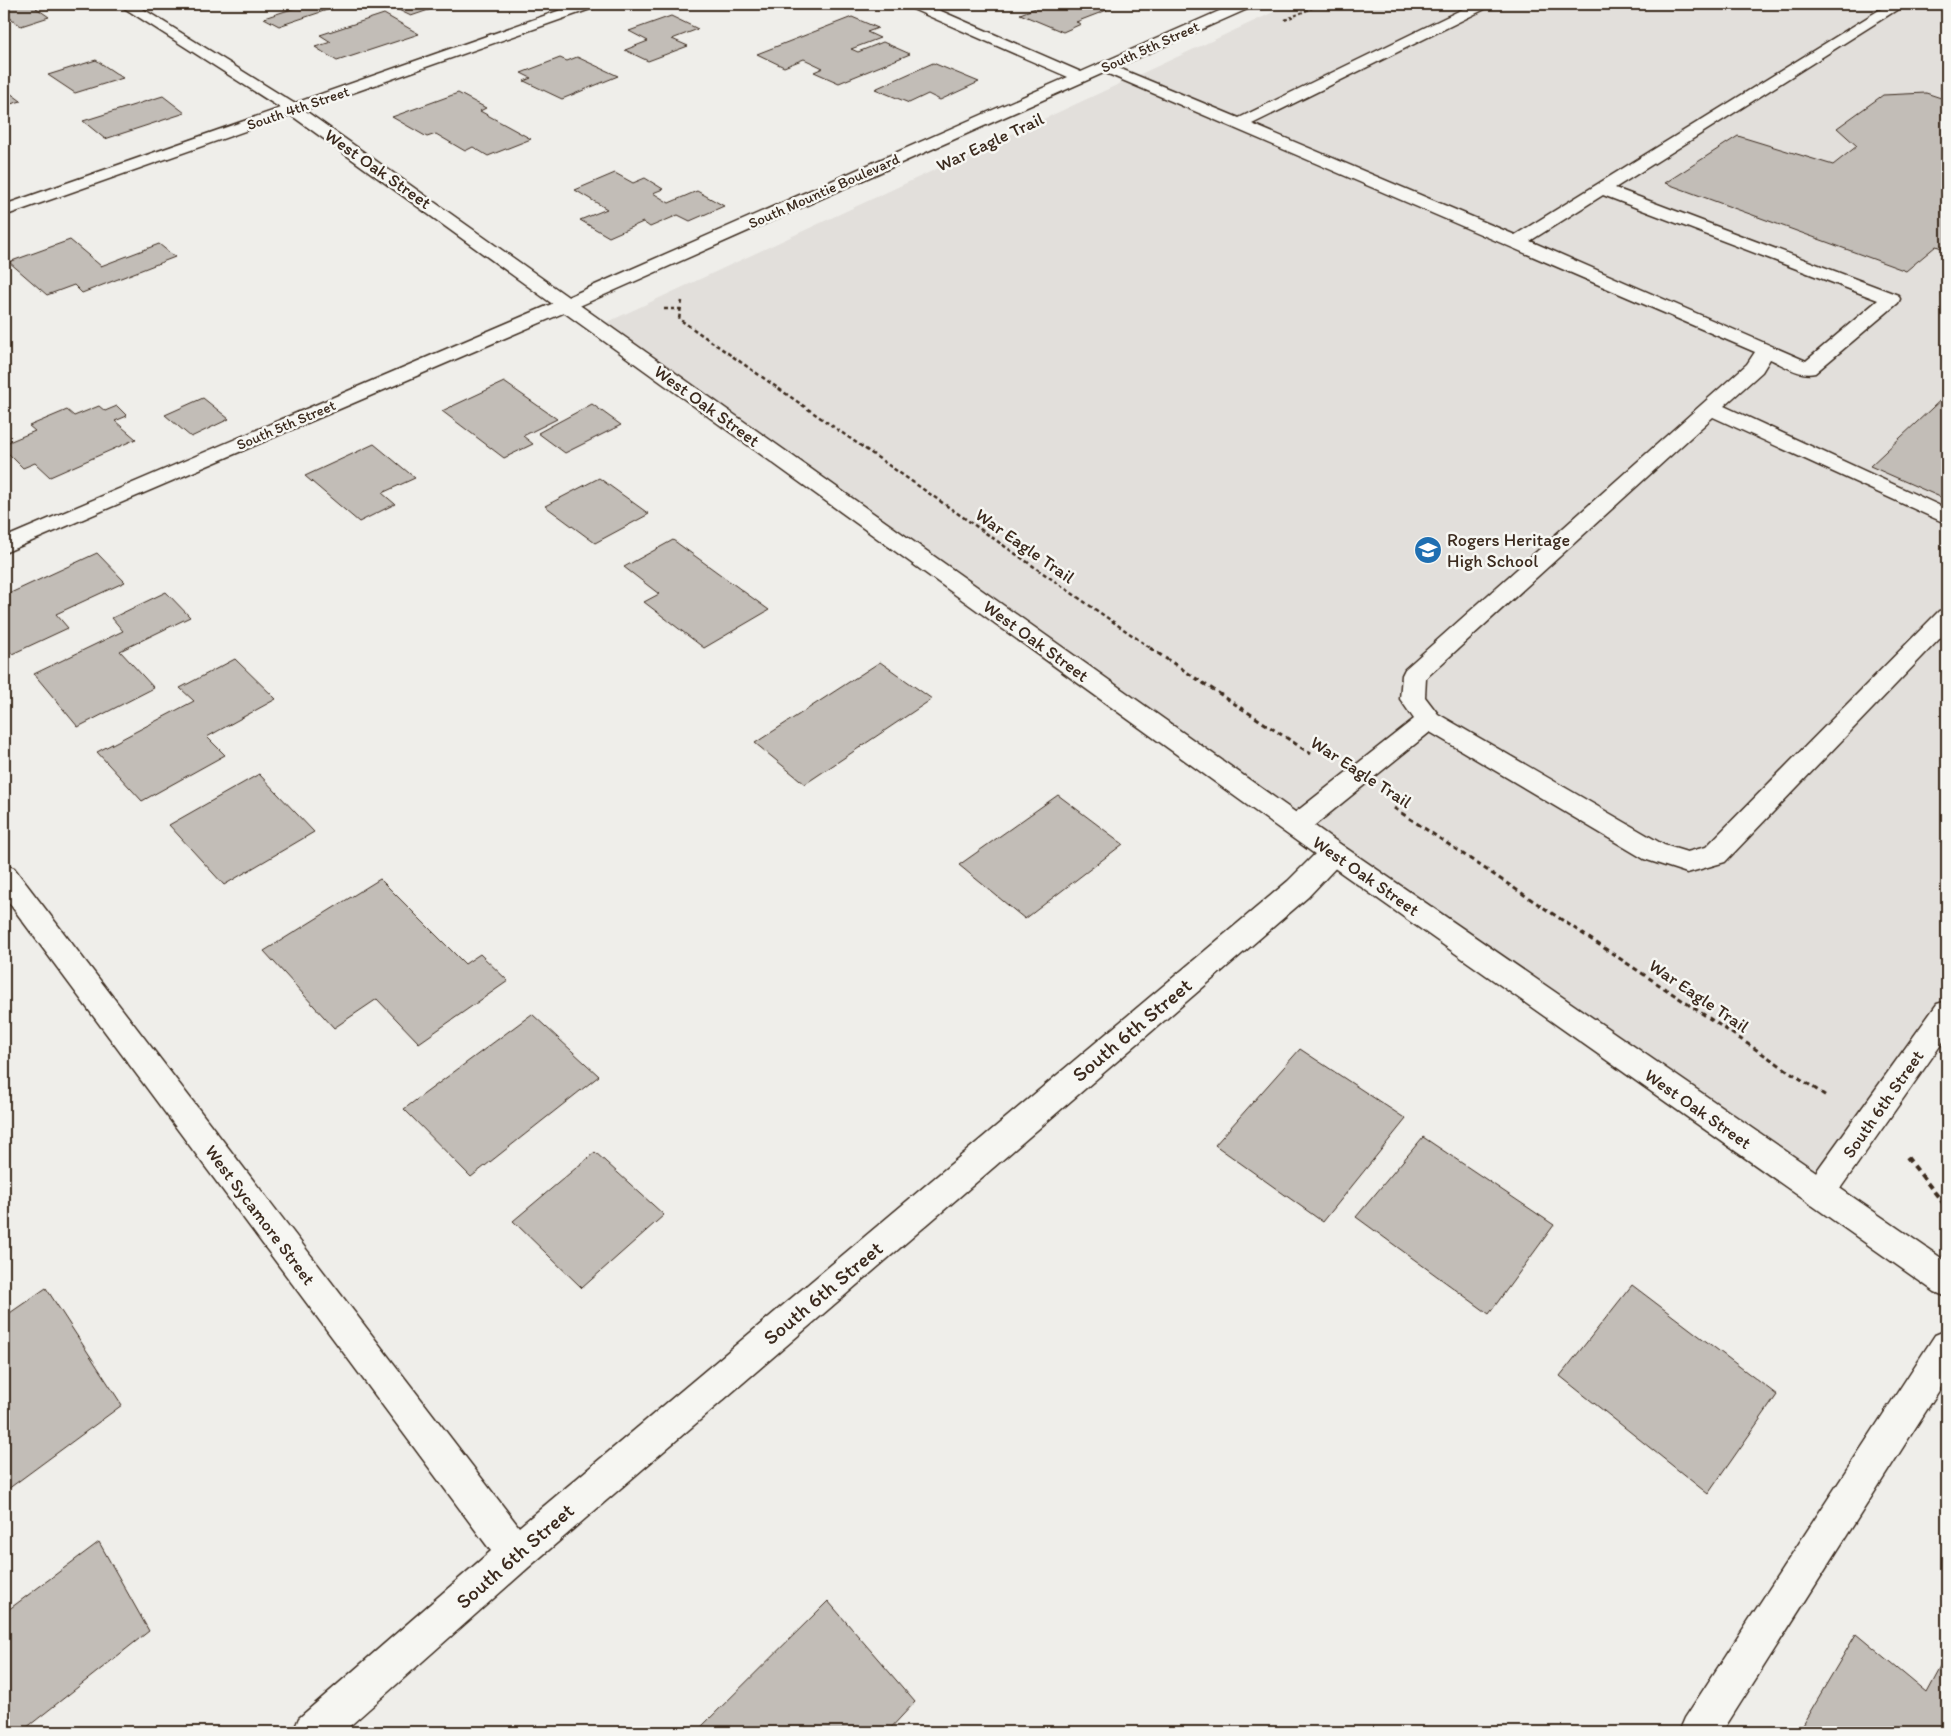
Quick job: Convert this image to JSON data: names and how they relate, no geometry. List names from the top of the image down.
{
  "streets": {
    "street": [
      "South 5th Street",
      "South 4th Street",
      "West Oak Street",
      "South Mountie Boulevard",
      "South 6th Street",
      "West Sycamore Street"
    ],
    "path": ["War Eagle Trail"]
  },
  "crossings": [
    ["South 5th Street", "West Oak Street"],
    ["South 5th Street", "South Mountie Boulevard"],
    ["South 4th Street", "West Oak Street"],
    ["War Eagle Trail", "South 6th Street"],
    ["West Oak Street", "South Mountie Boulevard"],
    ["West Oak Street", "South 6th Street"],
    ["South 6th Street", "West Sycamore Street"]
  ],
  "places": {
    "school or university": ["Rogers Heritage High School"]
  }
}
